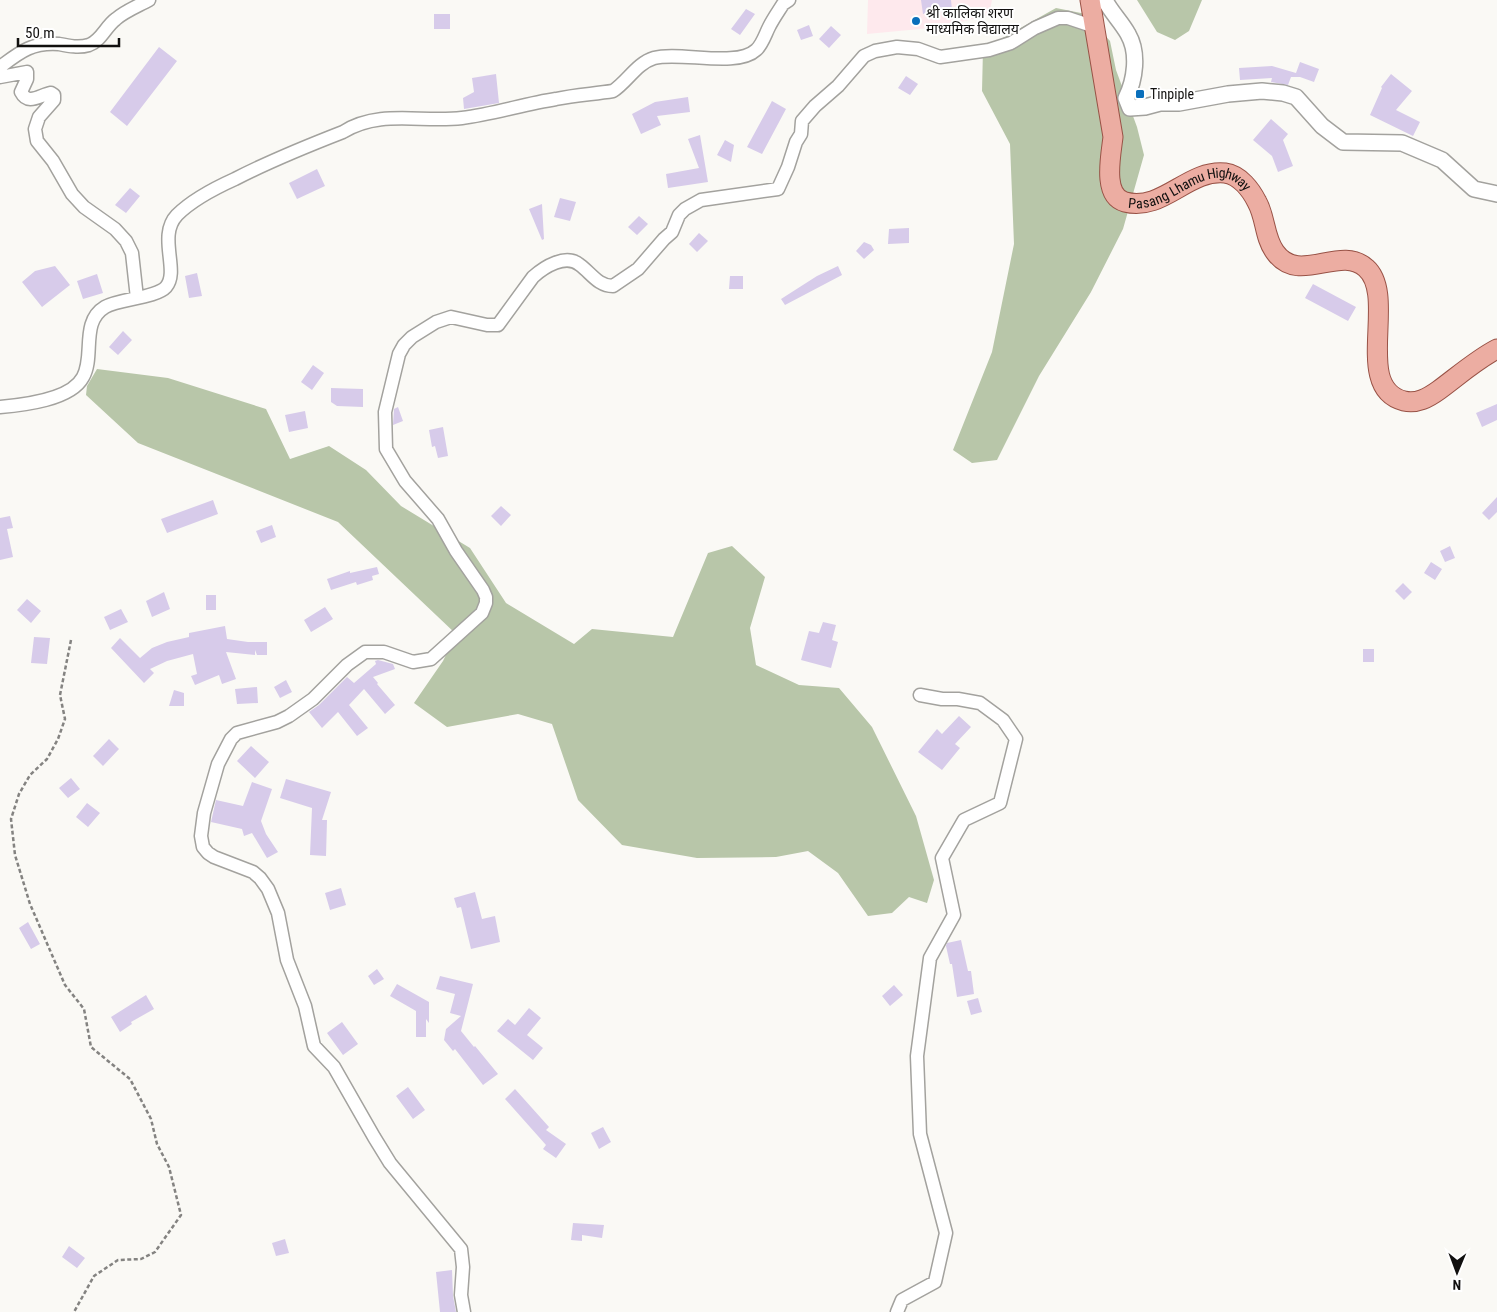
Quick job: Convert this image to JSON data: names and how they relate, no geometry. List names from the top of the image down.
{
  "streets": {
    "main road": ["Pasang Lhamu Highway"]
  },
  "places": {
    "other": ["श्री कालिका शरण माध्यमिक विद्यालय"],
    "transit": ["Tinpiple"]
  },
  "scale_bar": "50 m",
  "north": "bottom"
}
